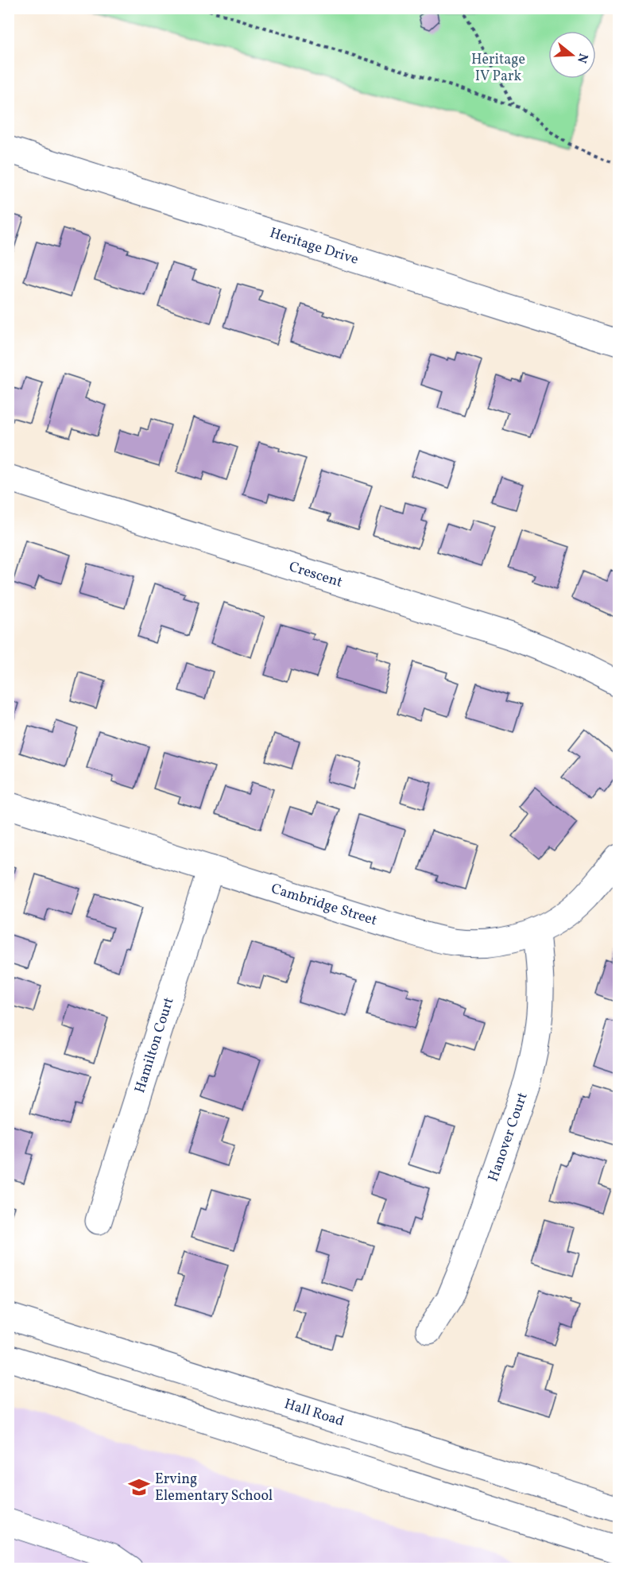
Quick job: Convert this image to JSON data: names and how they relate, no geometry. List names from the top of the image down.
{
  "streets": {
    "street": [
      "Heritage Drive",
      "Crescent",
      "Cambridge Street",
      "Hamilton Court",
      "Hanover Court",
      "Hall Road"
    ]
  },
  "crossings": [
    ["Cambridge Street", "Hamilton Court"],
    ["Cambridge Street", "Hanover Court"]
  ],
  "parks": ["Heritage IV Park"],
  "places": {
    "school or university": ["Erving Elementary School"]
  },
  "north": "right"
}
